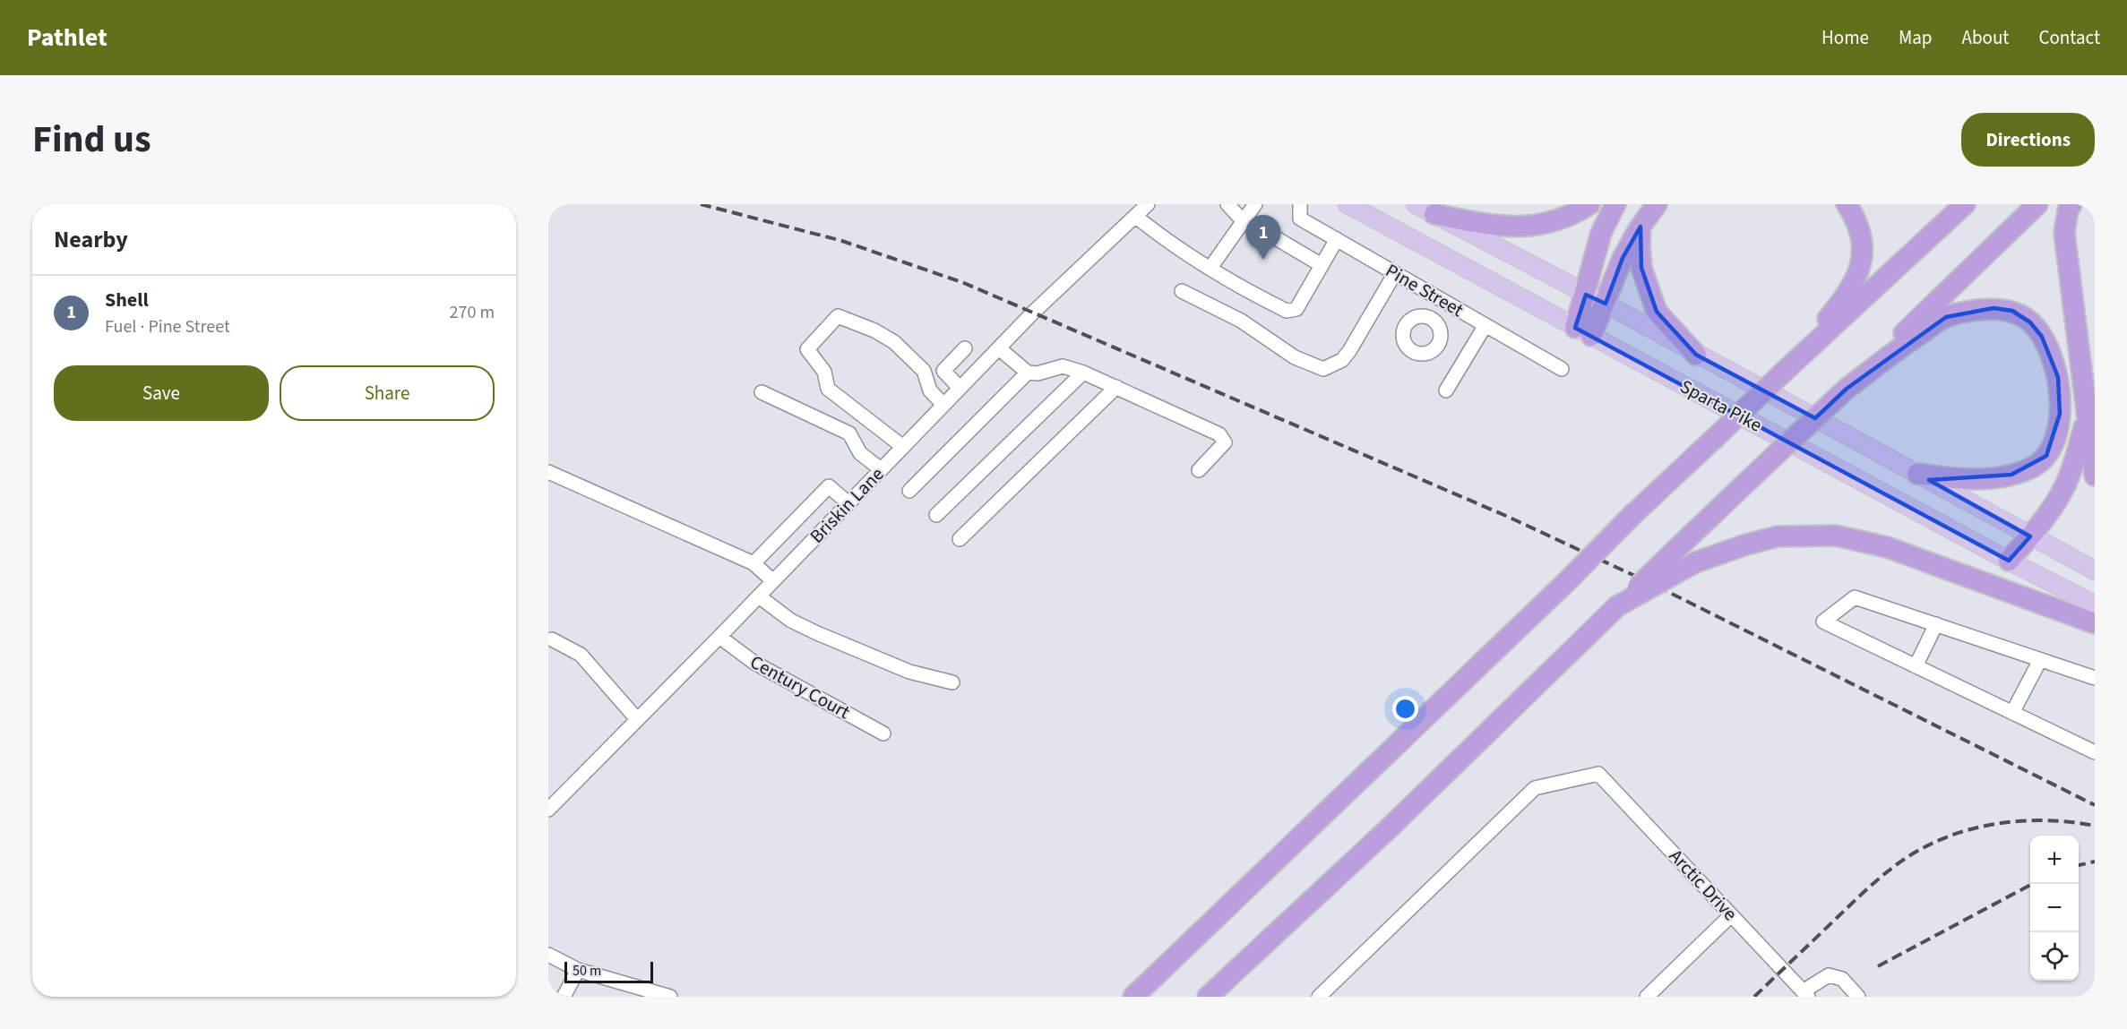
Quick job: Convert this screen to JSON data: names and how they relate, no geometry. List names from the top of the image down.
{
  "streets": {
    "main road": ["Sparta Pike"],
    "street": [
      "Pine Street",
      "Briskin Lane",
      "Century Court",
      "Arctic Drive"
    ]
  },
  "crossings": [
    ["Briskin Lane", "Century Court"]
  ],
  "scale_bar": "50 m",
  "page": {
    "header": "Pathlet",
    "nav": [
      "Home",
      "Map",
      "About",
      "Contact"
    ],
    "title": "Find us",
    "buttons": [
      "Directions",
      ["Save", "Share"]
    ],
    "heading": "Nearby",
    "pins": "1",
    "list": [
      {
        "mark": "1",
        "name": "Shell",
        "note": "Fuel · Pine Street",
        "value": "270 m"
      }
    ],
    "map_buttons": ["+", "−"],
    "scale": "50 m"
  }
}
